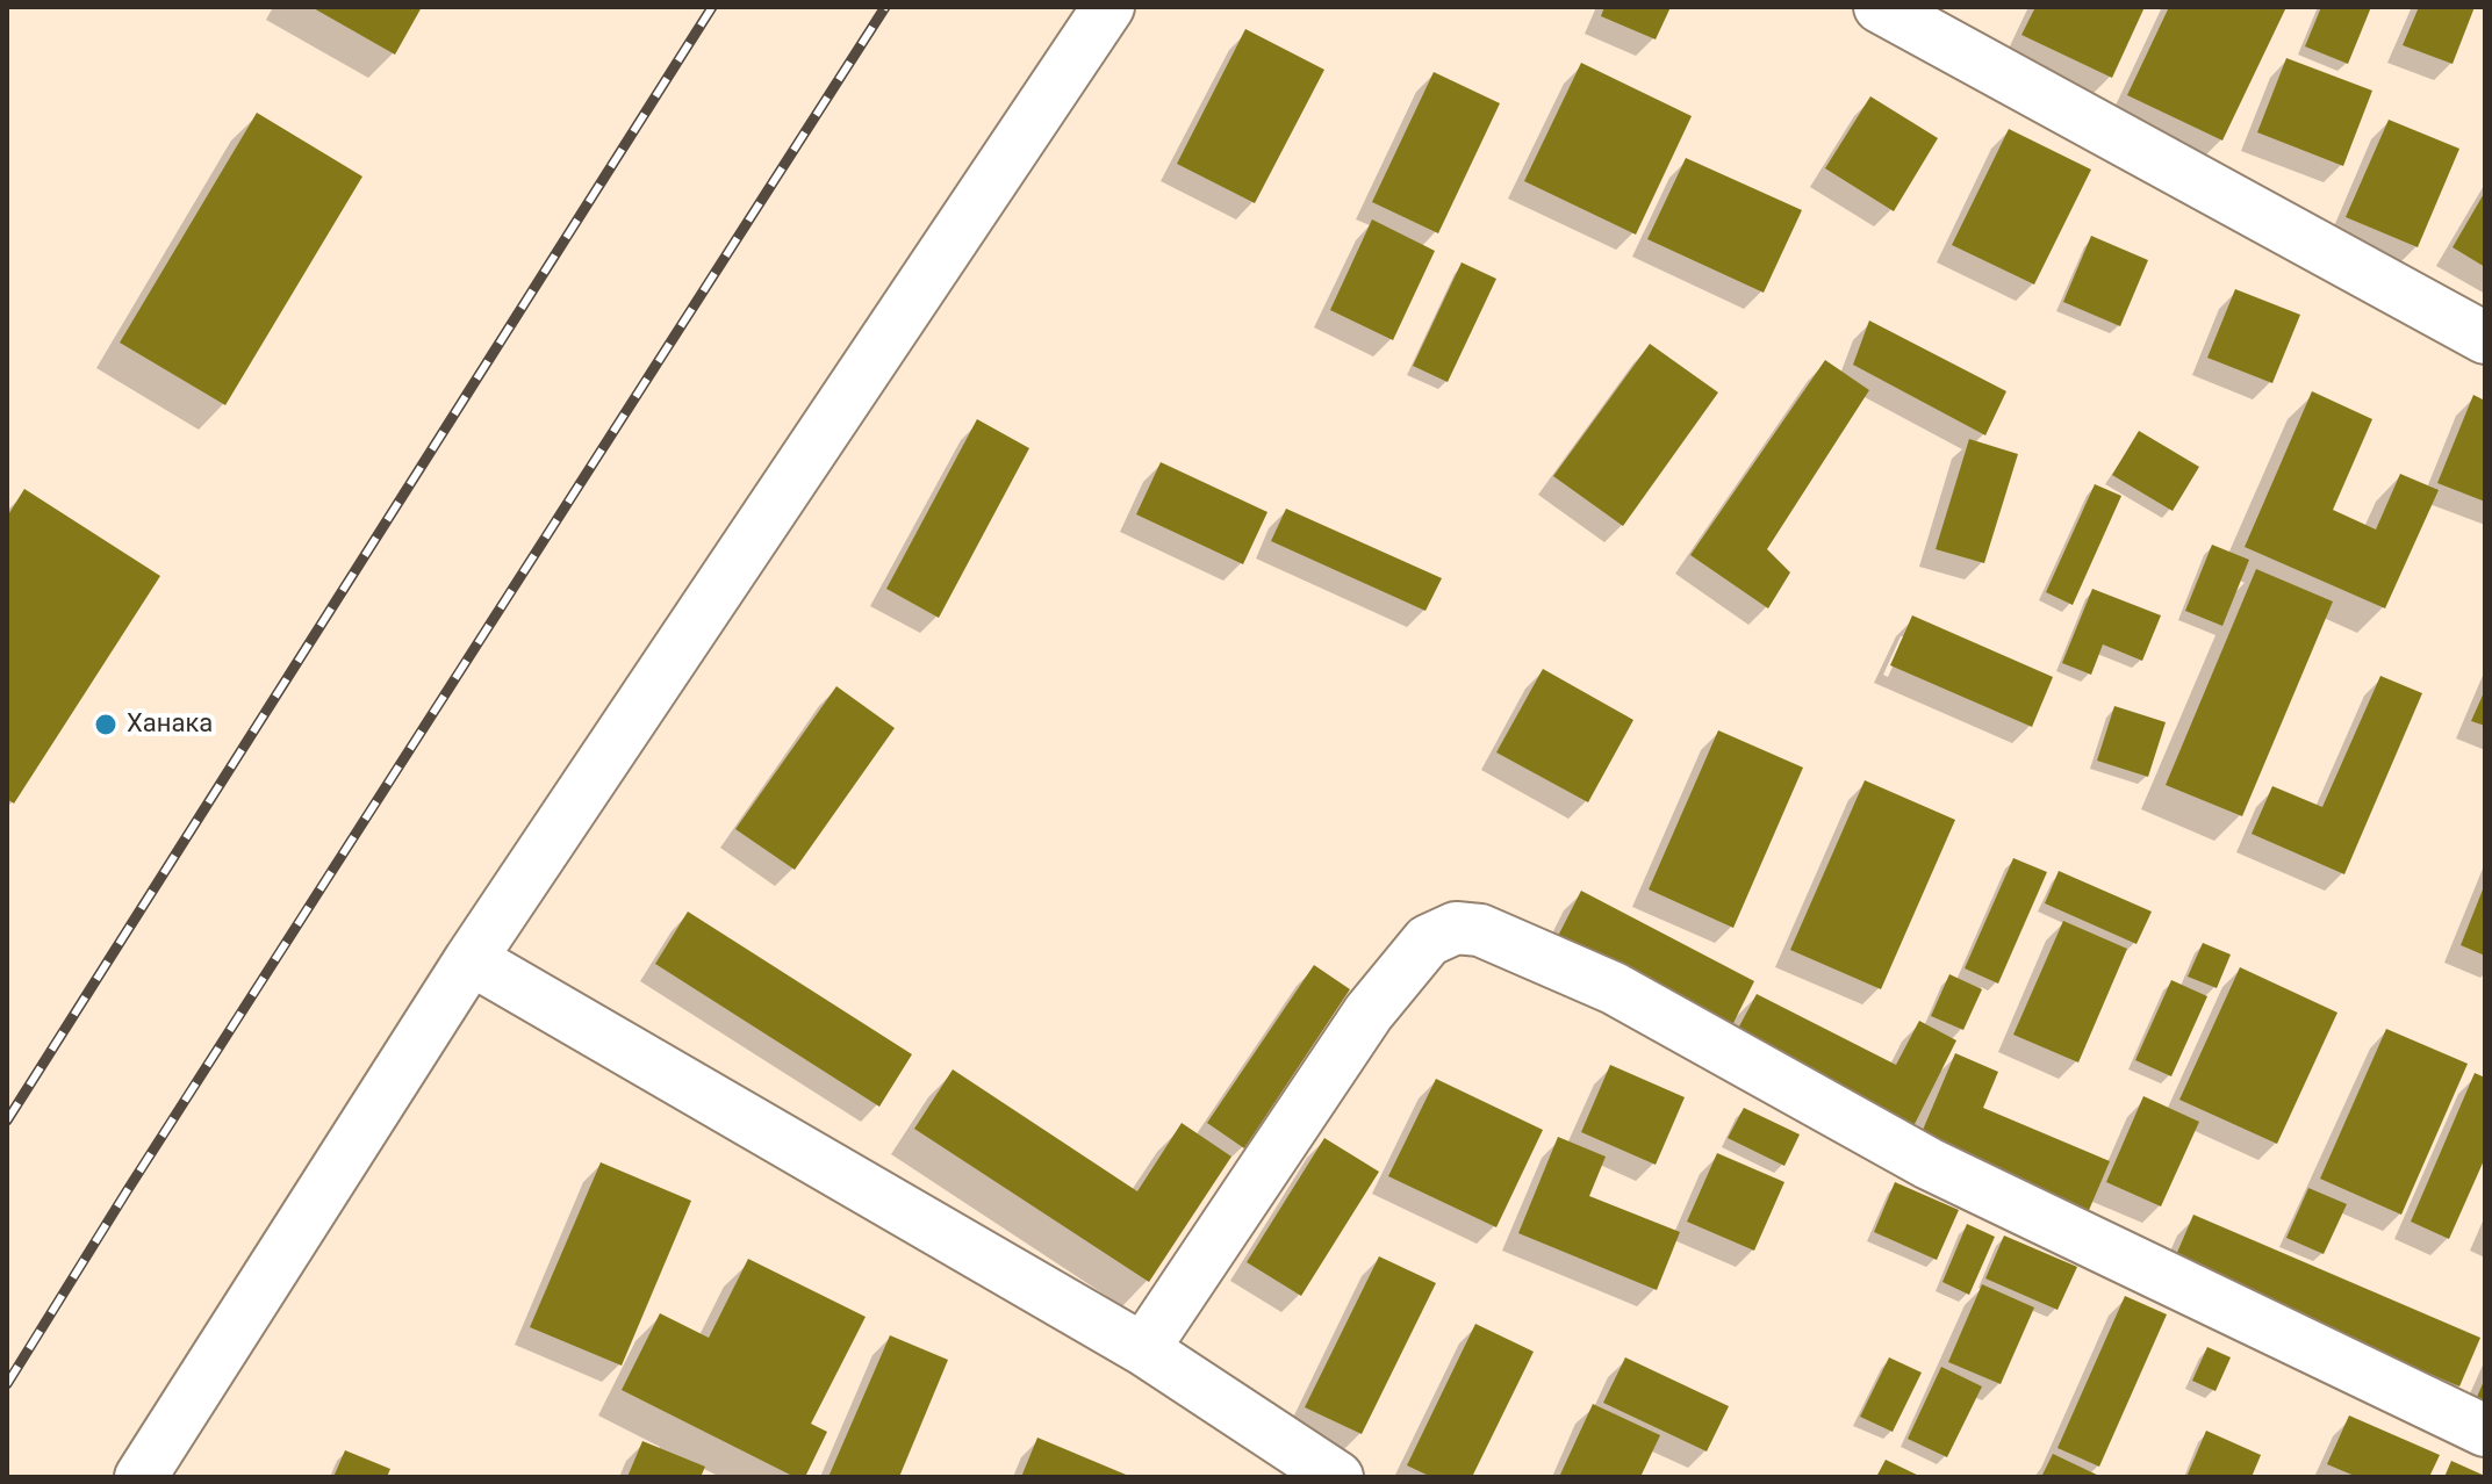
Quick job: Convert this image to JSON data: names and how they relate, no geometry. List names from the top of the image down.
{
  "places": ["Ханака"]
}
